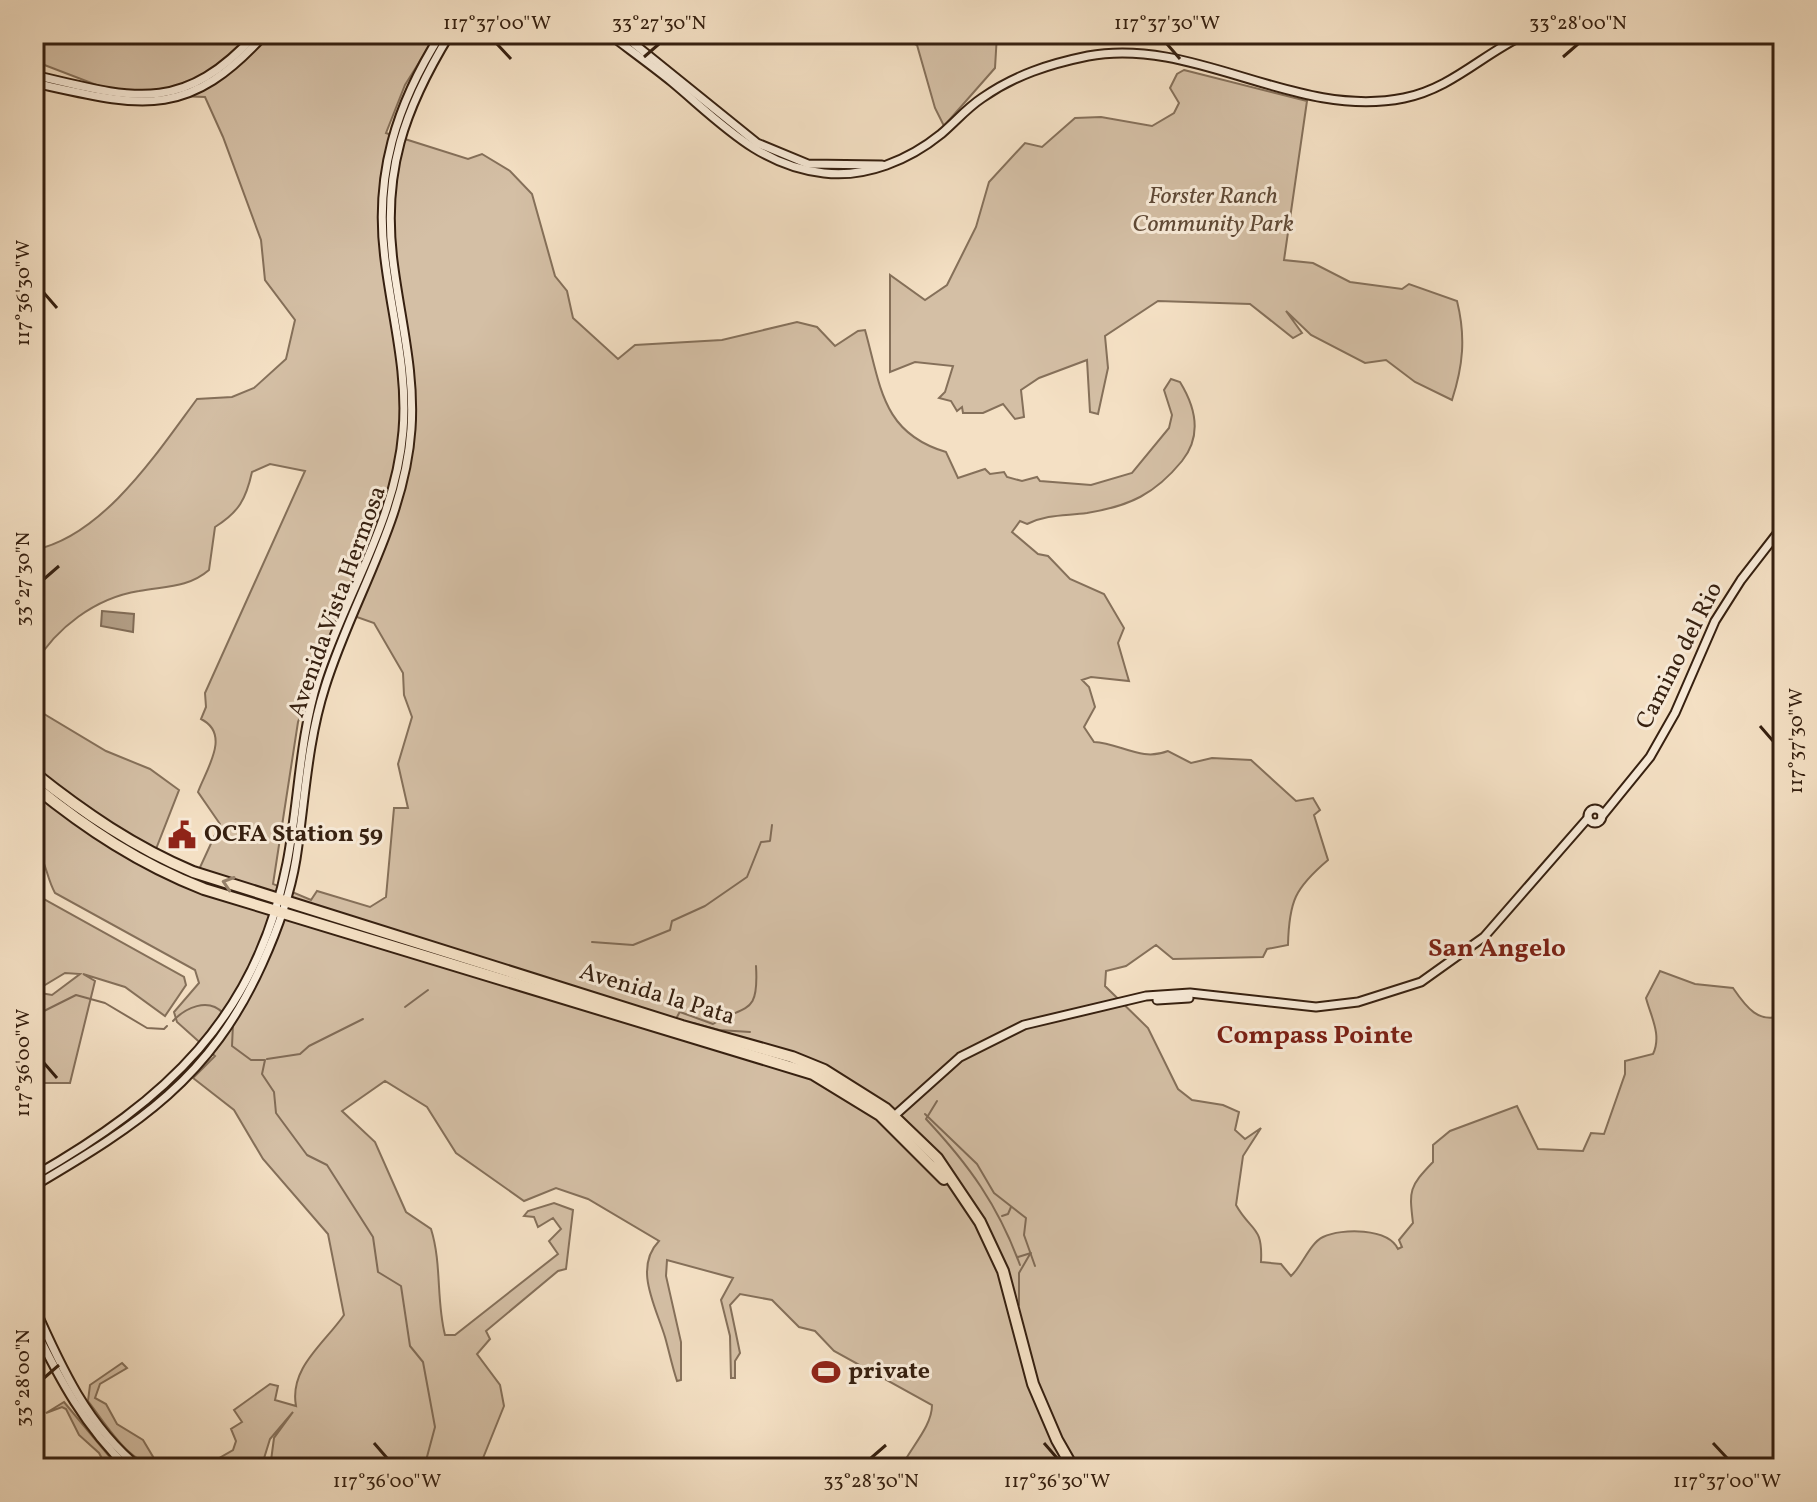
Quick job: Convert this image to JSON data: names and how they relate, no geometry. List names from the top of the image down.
{
  "streets": {
    "highway": ["Avenida la Pata"],
    "main road": ["Avenida Vista Hermosa", "Camino del Rio"]
  },
  "crossings": [
    ["Avenida Vista Hermosa", "Avenida la Pata"]
  ],
  "districts": ["San Angelo", "Compass Pointe"],
  "parks": ["Forster Ranch Community Park"],
  "places": {
    "public building": ["OCFA Station 59"],
    "sports": ["private"]
  },
  "coordinates": [
    "117°37'00\"W",
    "33°27'30\"N",
    "117°37'30\"W",
    "33°28'00\"N",
    "117°36'30\"W",
    "117°36'00\"W",
    "33°28'30\"N"
  ]
}
